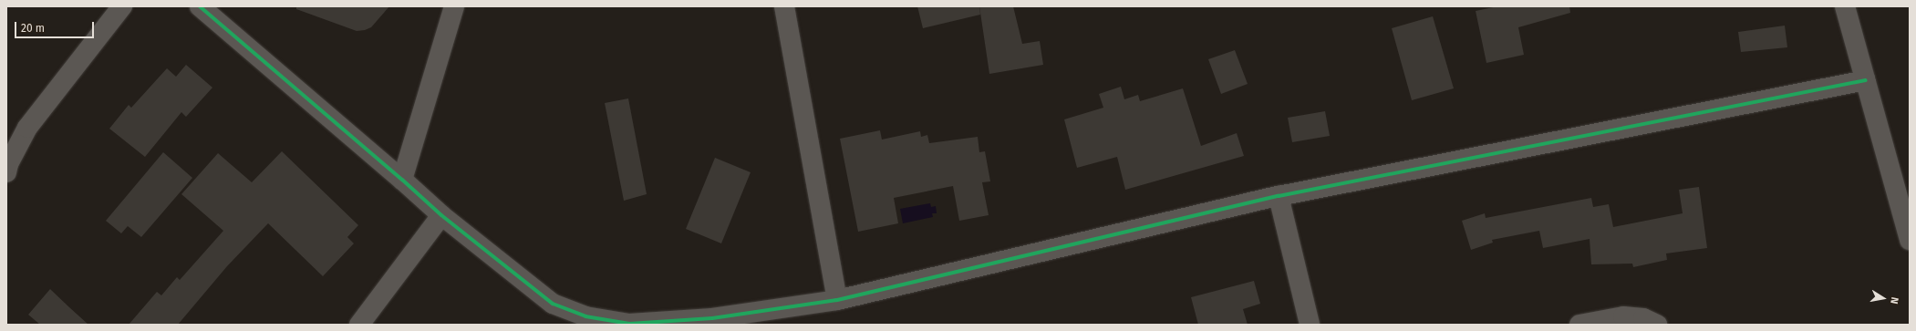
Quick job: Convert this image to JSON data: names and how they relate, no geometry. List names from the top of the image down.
{
  "scale_bar": "20 m",
  "north": "right"
}
